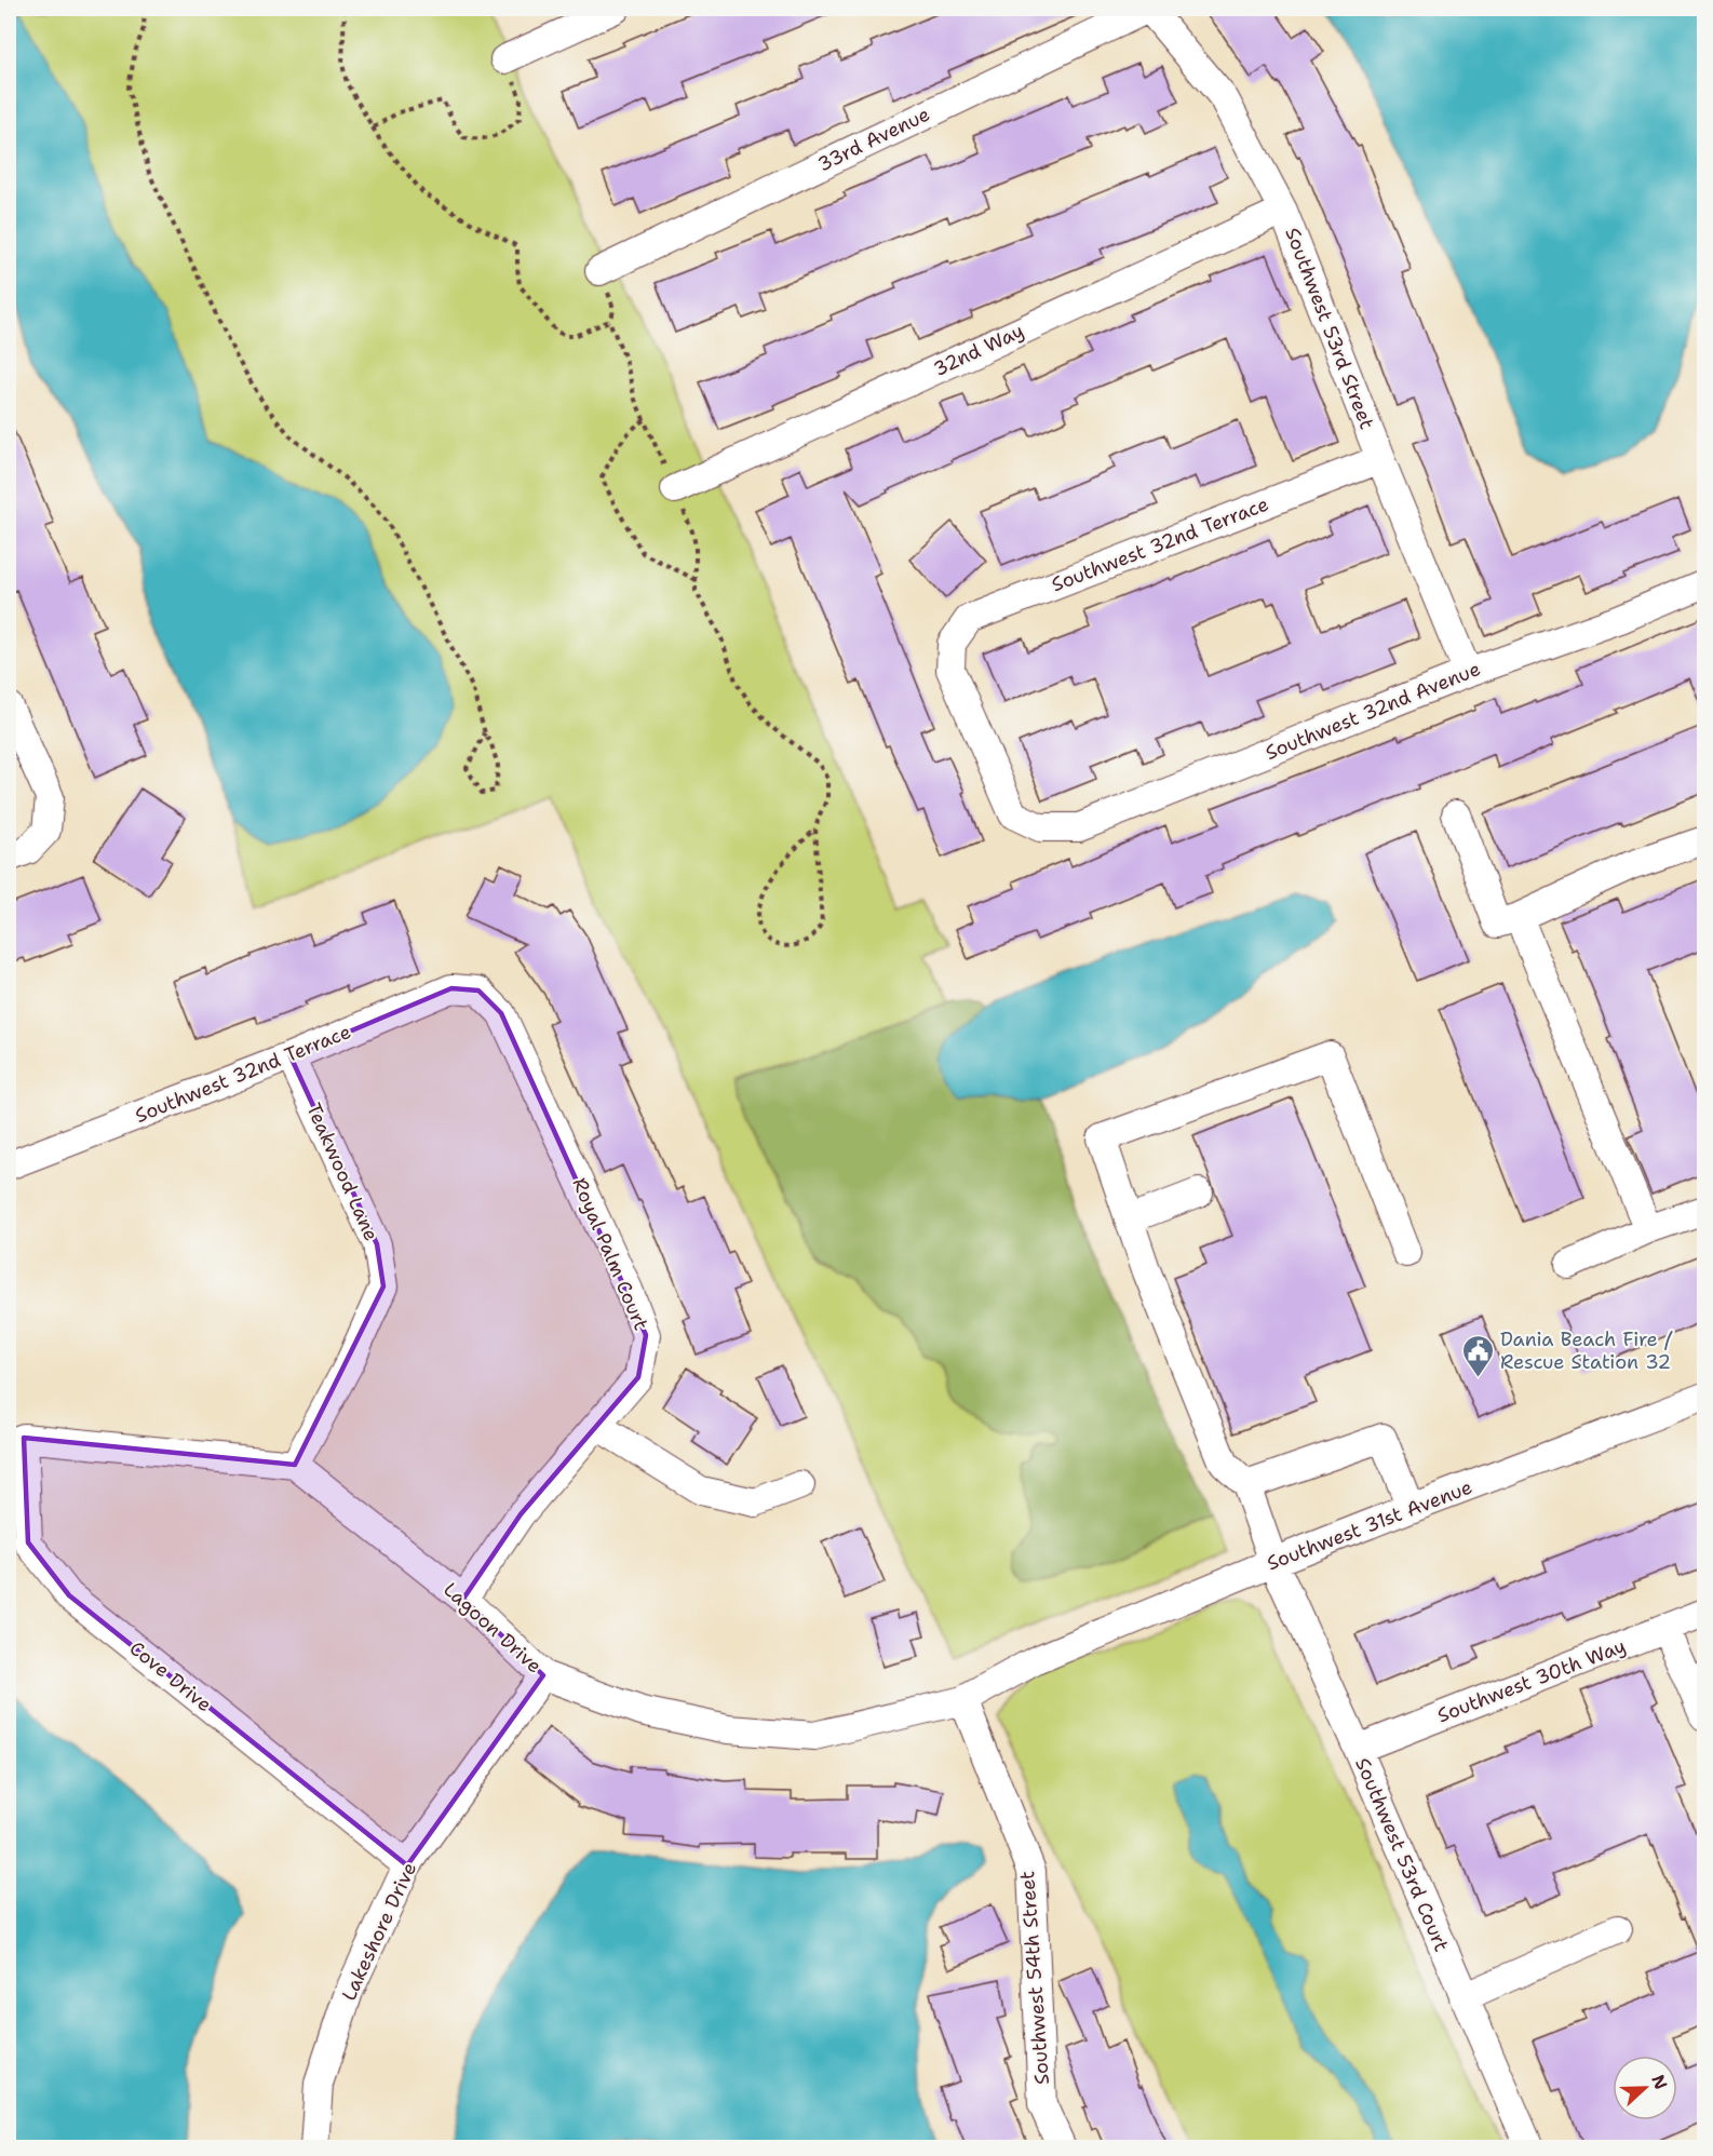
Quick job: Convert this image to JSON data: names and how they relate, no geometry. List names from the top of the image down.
{
  "streets": {
    "street": [
      "33rd Avenue",
      "Southwest 53rd Street",
      "32nd Way",
      "Southwest 32nd Terrace",
      "Southwest 32nd Avenue",
      "Teakwood Lane",
      "Royal Palm Court",
      "Southwest 31st Avenue",
      "Lagoon Drive",
      "Cove Drive",
      "Southwest 30th Way",
      "Southwest 53rd Court",
      "Lakeshore Drive",
      "Southwest 54th Street"
    ]
  },
  "crossings": [
    ["33rd Avenue", "Southwest 53rd Street"],
    ["Southwest 53rd Street", "32nd Way"],
    ["Southwest 53rd Street", "Southwest 32nd Terrace"],
    ["Southwest 53rd Street", "Southwest 32nd Avenue"],
    ["Southwest 32nd Terrace", "Southwest 32nd Avenue"],
    ["Southwest 32nd Terrace", "Teakwood Lane"],
    ["Southwest 32nd Terrace", "Royal Palm Court"],
    ["Teakwood Lane", "Lagoon Drive"],
    ["Royal Palm Court", "Lagoon Drive"],
    ["Southwest 31st Avenue", "Lagoon Drive"],
    ["Southwest 31st Avenue", "Southwest 53rd Court"],
    ["Lagoon Drive", "Lakeshore Drive"],
    ["Lagoon Drive", "Southwest 54th Street"],
    ["Cove Drive", "Lakeshore Drive"],
    ["Southwest 30th Way", "Southwest 53rd Court"]
  ],
  "places": {
    "public building": ["Dania Beach Fire / Rescue Station 32"]
  },
  "north": "right"
}
